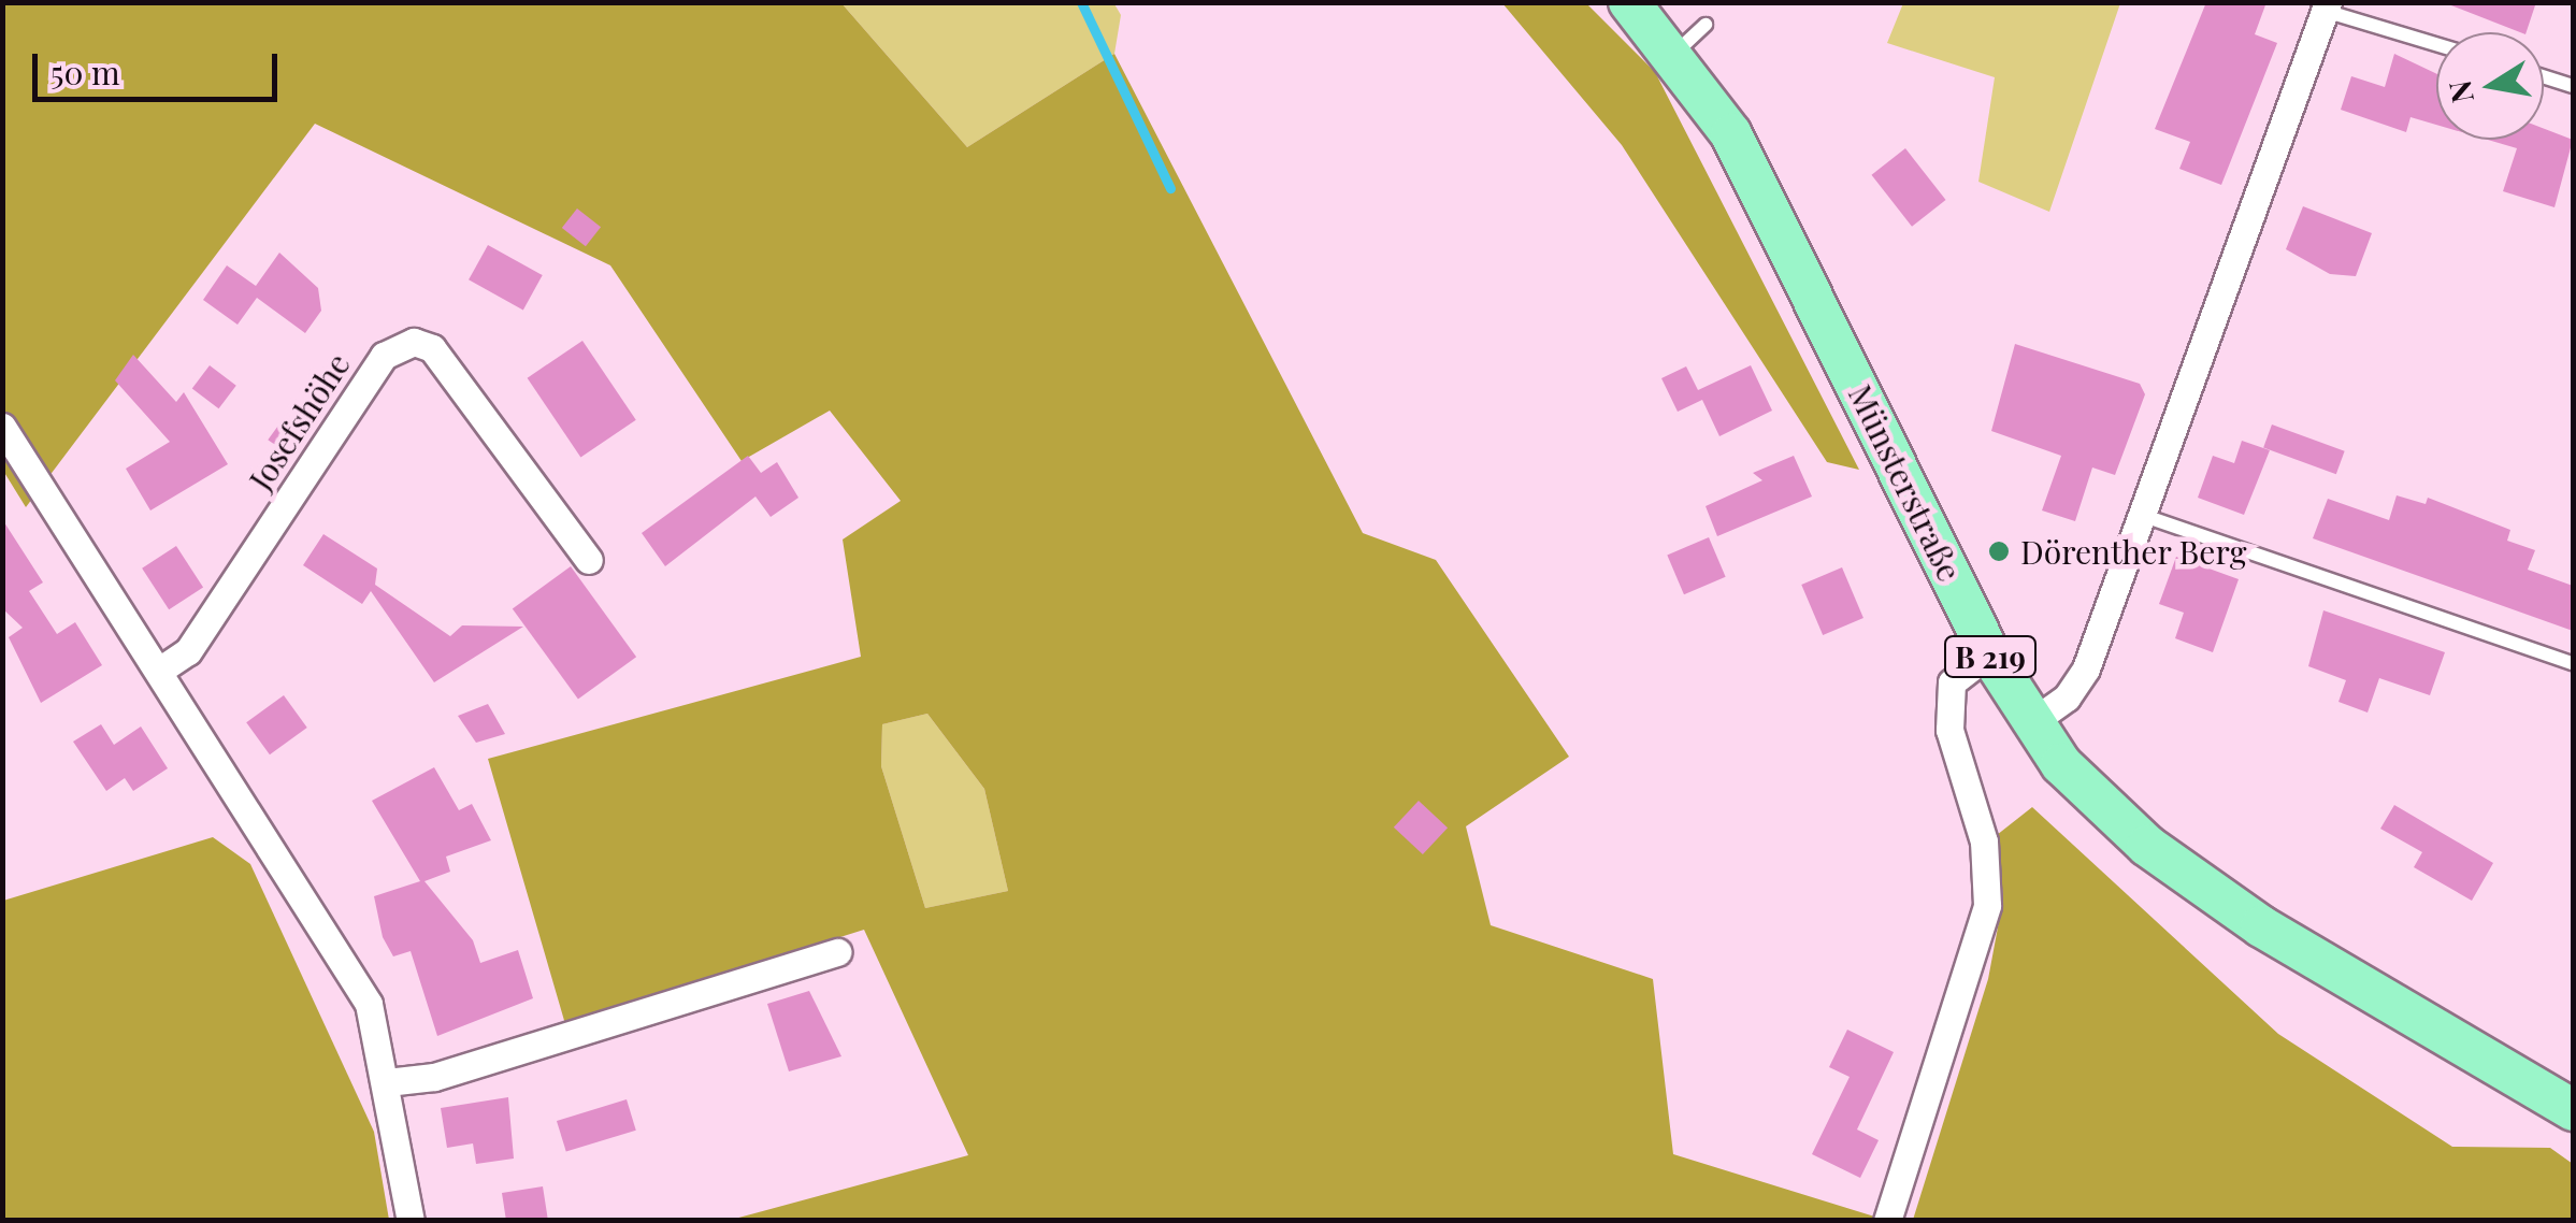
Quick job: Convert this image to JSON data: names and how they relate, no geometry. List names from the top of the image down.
{
  "streets": {
    "main road": ["Münsterstraße", "B 219"],
    "street": ["Josefshöhe"]
  },
  "places": ["Dörenther Berg"],
  "scale_bar": "50 m",
  "north": "left"
}
